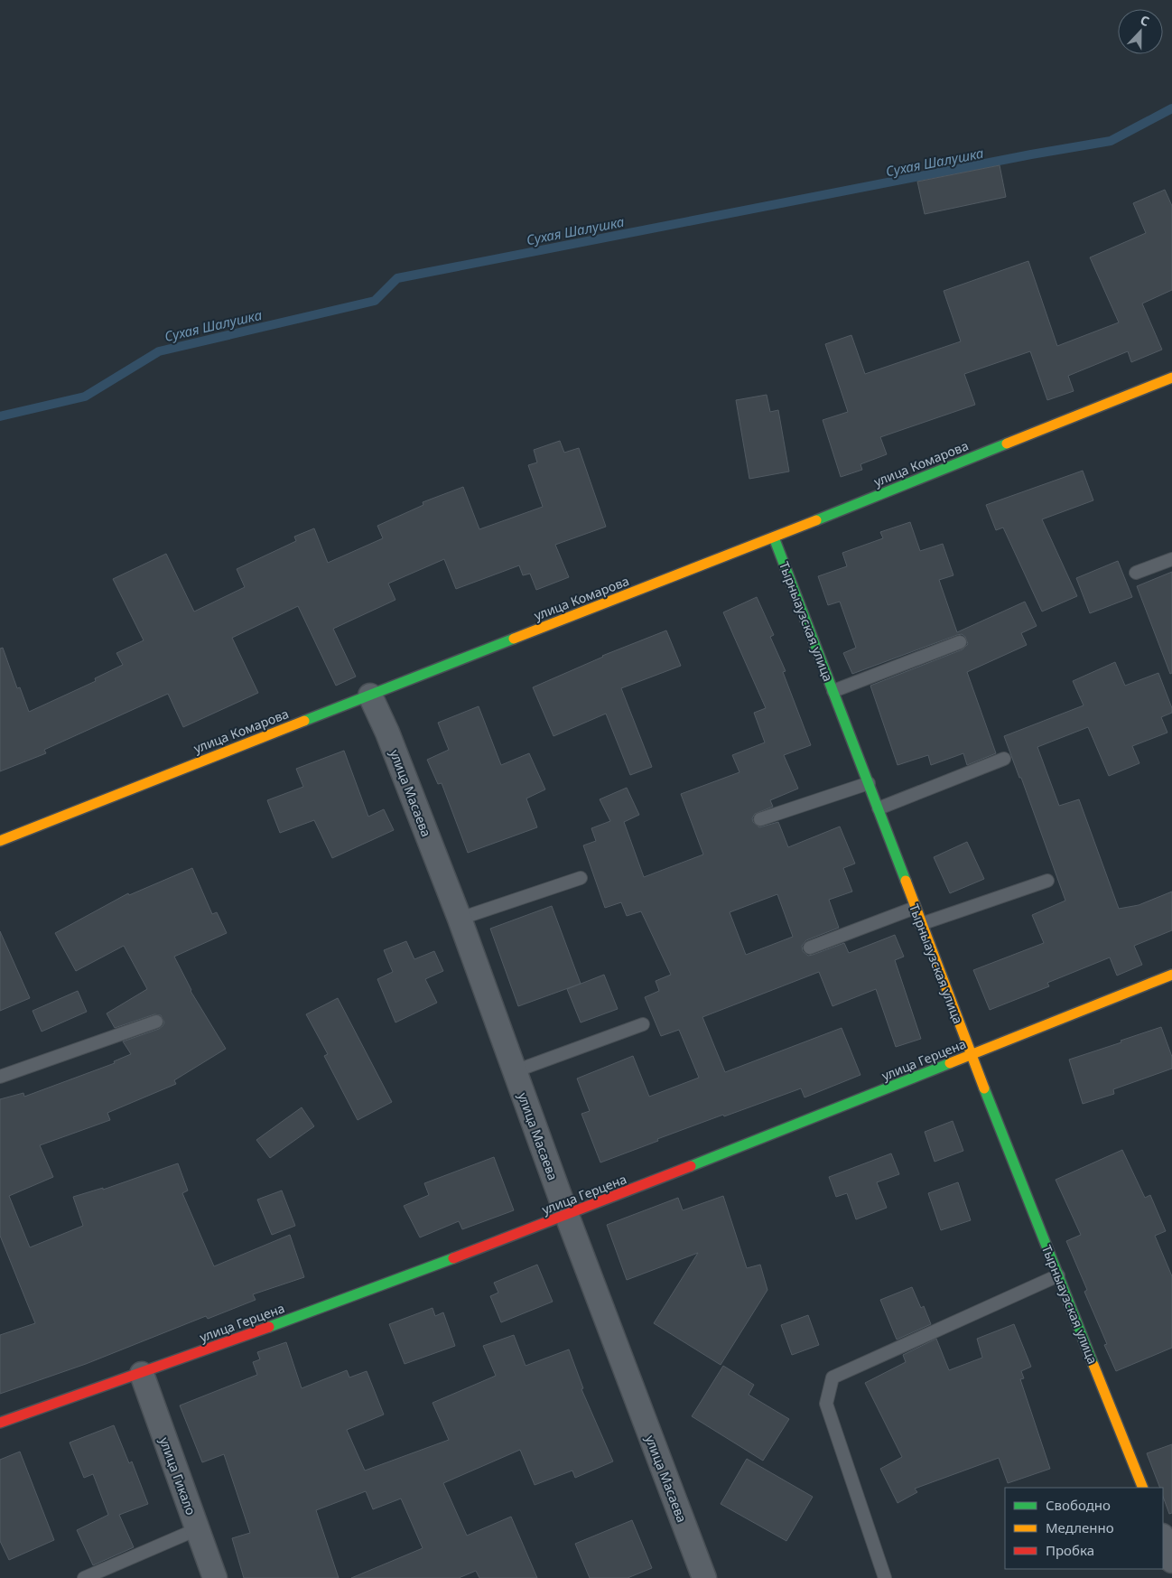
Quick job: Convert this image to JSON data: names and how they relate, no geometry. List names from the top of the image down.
{
  "streets": {
    "street": [
      "улица Комарова",
      "Тырныаузская улица",
      "улица Масаева",
      "улица Герцена",
      "улица Гикало"
    ]
  },
  "crossings": [
    ["улица Комарова", "Тырныаузская улица"],
    ["улица Комарова", "улица Масаева"],
    ["Тырныаузская улица", "улица Герцена"],
    ["улица Масаева", "улица Герцена"],
    ["улица Герцена", "улица Гикало"]
  ],
  "water": ["Сухая Шалушка"],
  "legend": ["Свободно", "Медленно", "Пробка"],
  "north": "top"
}
